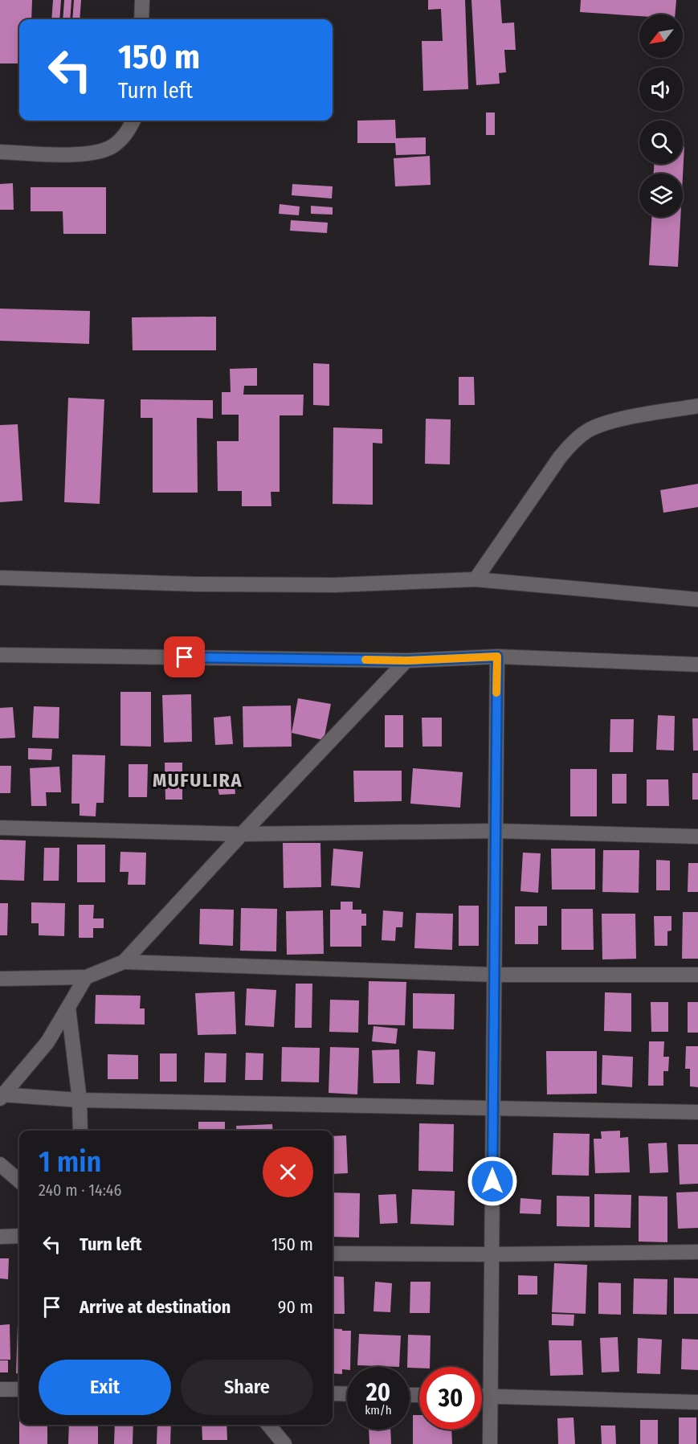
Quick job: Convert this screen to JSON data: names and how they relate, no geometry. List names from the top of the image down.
{
  "districts": ["MUFULIRA"],
  "north": "bottom left",
  "page": {
    "turn": ["150 m", "Turn left"],
    "heading": ["1 min", "240 m · 14:46"],
    "list": [
      {
        "name": "Turn left",
        "value": "150 m"
      },
      {
        "name": "Arrive at destination",
        "value": "90 m"
      }
    ],
    "buttons": ["Exit", "Share"],
    "speed": "20 km/h",
    "limit": "30"
  }
}
